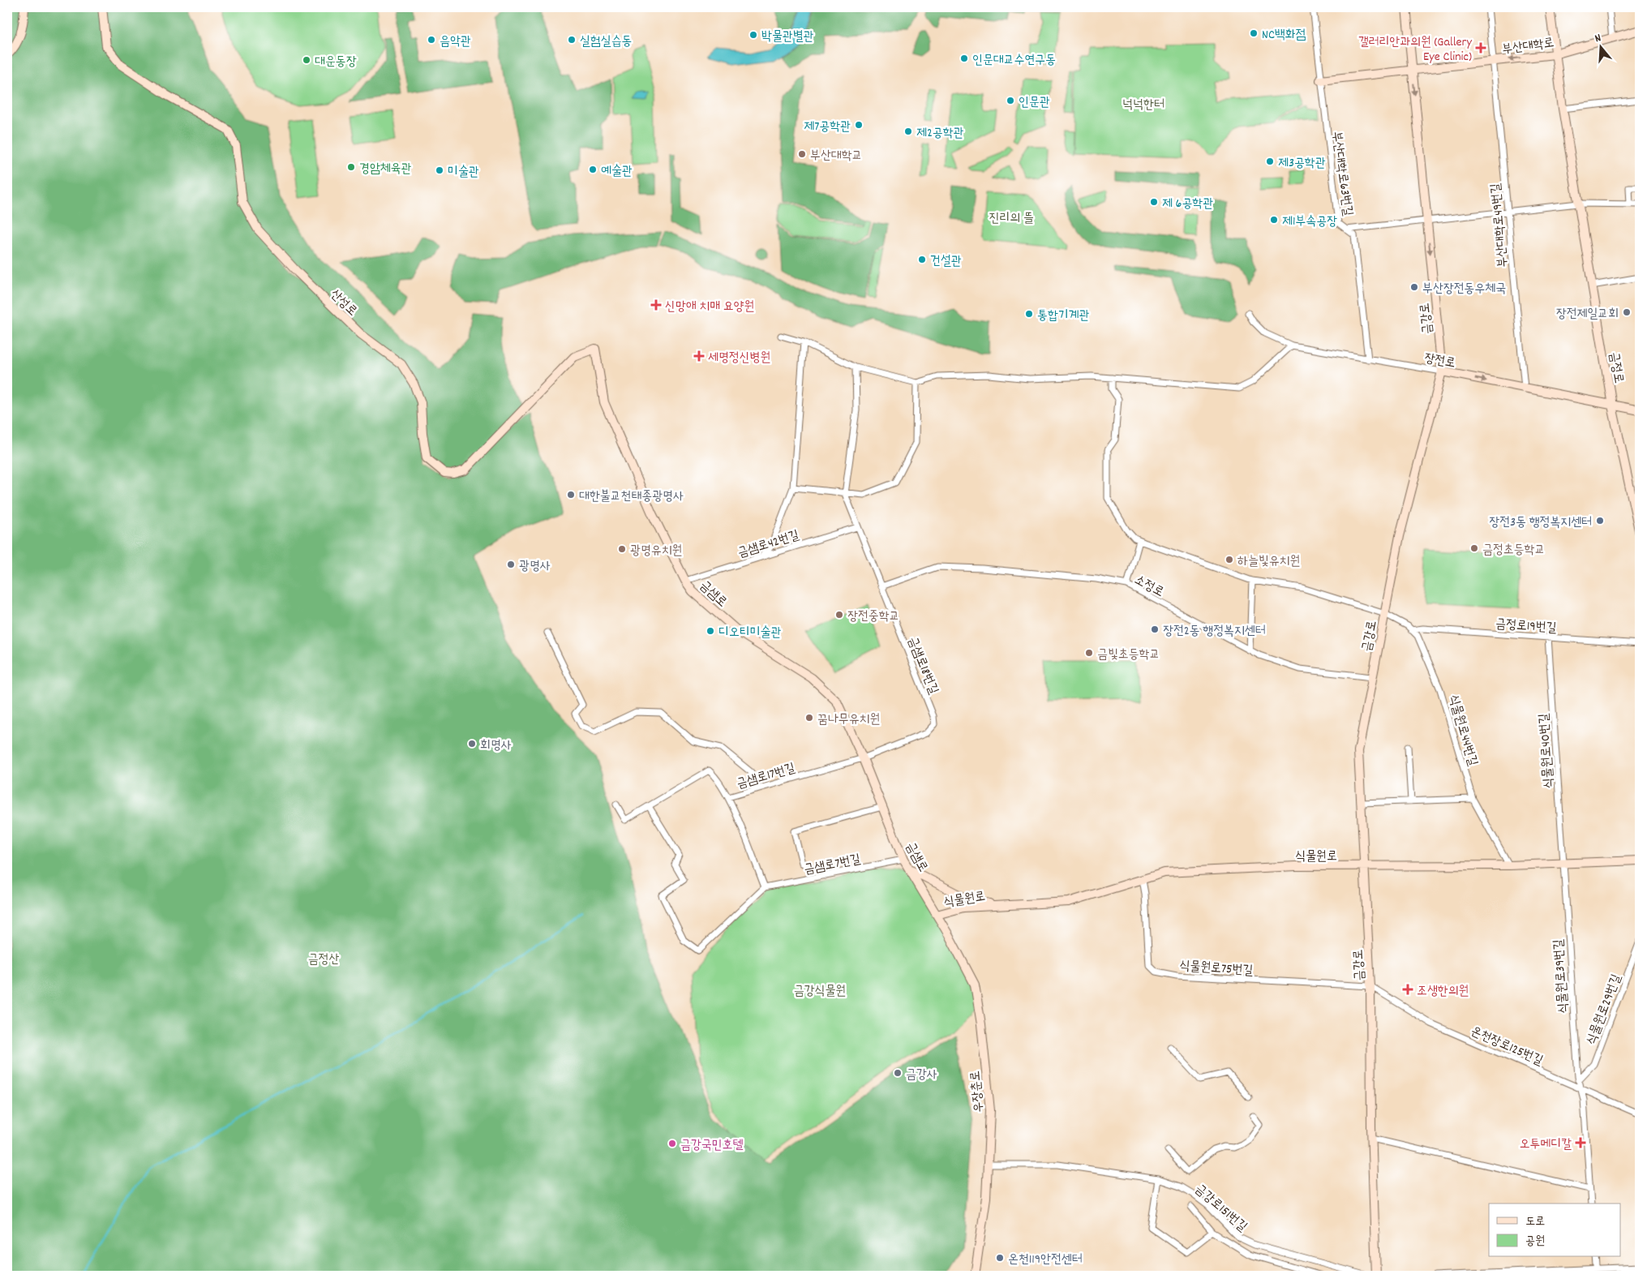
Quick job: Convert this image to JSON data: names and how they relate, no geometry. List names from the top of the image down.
{
  "streets": {
    "main road": [
      "부산대학로",
      "산성로",
      "금강로",
      "장전로",
      "금정로",
      "금샘로",
      "식물원로",
      "우장춘로"
    ],
    "street": [
      "부산대학로63번길",
      "부산대학로49번길",
      "금샘로42번길",
      "소정로",
      "금정로19번길",
      "금샘로18번길",
      "식물원로44번길",
      "식물원로40번길",
      "금샘로17번길",
      "금샘로7번길",
      "식물원로75번길",
      "식물원로39번길",
      "식물원로29번길",
      "온천장로125번길",
      "금강로151번길"
    ]
  },
  "crossings": [
    ["부산대학로", "부산대학로63번길"],
    ["부산대학로", "부산대학로49번길"],
    ["부산대학로", "금강로"],
    ["부산대학로", "금정로"],
    ["부산대학로63번길", "장전로"],
    ["부산대학로49번길", "장전로"],
    ["산성로", "금샘로"],
    ["금강로", "장전로"],
    ["금강로", "소정로"],
    ["금강로", "식물원로44번길"],
    ["금강로", "식물원로"],
    ["금강로", "식물원로75번길"],
    ["금강로", "온천장로125번길"],
    ["장전로", "금정로"],
    ["금샘로42번길", "금샘로"],
    ["금샘로42번길", "금샘로18번길"],
    ["소정로", "금샘로18번길"],
    ["금샘로", "금샘로18번길"],
    ["금샘로", "금샘로17번길"],
    ["금샘로", "식물원로"],
    ["금샘로", "금샘로7번길"],
    ["금샘로", "우장춘로"],
    ["금정로19번길", "식물원로44번길"],
    ["금정로19번길", "식물원로40번길"],
    ["금샘로18번길", "금샘로17번길"],
    ["식물원로44번길", "식물원로"],
    ["식물원로40번길", "식물원로"],
    ["식물원로40번길", "식물원로39번길"],
    ["식물원로", "식물원로75번길"],
    ["식물원로", "식물원로39번길"],
    ["식물원로", "우장춘로"],
    ["식물원로75번길", "온천장로125번길"],
    ["식물원로39번길", "식물원로29번길"],
    ["식물원로39번길", "온천장로125번길"],
    ["우장춘로", "금강로151번길"]
  ],
  "parks": [
    "넉넉한터",
    "진리의 뜰",
    "금정산",
    "금강식물원"
  ],
  "places": {
    "other": [
      "NC백화점",
      "박물관별관",
      "음악관",
      "실험실습동",
      "인문대교수연구동",
      "대운동장",
      "인문관",
      "제7공학관",
      "제2공학관",
      "부산대학교",
      "제3공학관",
      "경암체육관",
      "예술관",
      "미술관",
      "제 6공학관",
      "제1부속공장",
      "건설관",
      "부산장전동우체국",
      "장전제일교회",
      "통합기계관",
      "대한불교천태종광명사",
      "장전3동 행정복지센터",
      "금정초등학교",
      "광명유치원",
      "하늘빛유치원",
      "광명사",
      "장전중학교",
      "장전2동 행정복지센터",
      "디오티미술관",
      "금빛초등학교",
      "꿈나무유치원",
      "회명사",
      "금강사",
      "금강국민호텔",
      "온천119안전센터"
    ],
    "health": [
      "갤러리안과의원 (Gallery Eye Clinic)",
      "신망애 치매 요양원",
      "세명정신병원",
      "조생한의원",
      "오투메디칼"
    ]
  },
  "legend": ["도로", "공원"],
  "north": "top"
}
